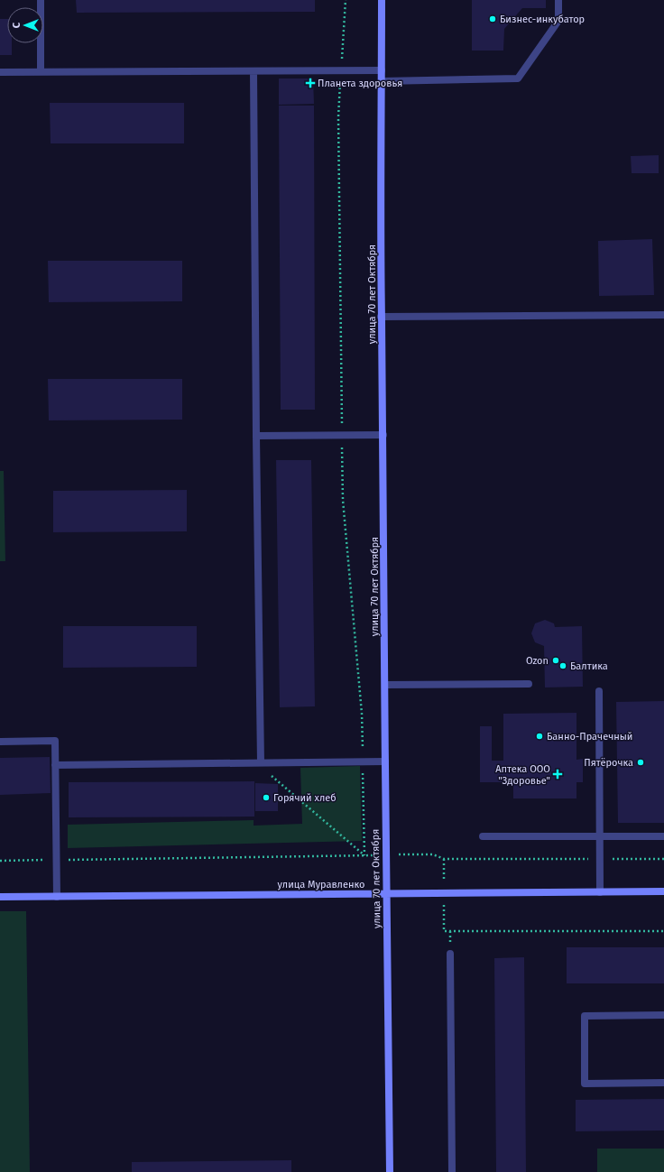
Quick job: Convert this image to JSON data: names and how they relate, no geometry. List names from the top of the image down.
{
  "streets": {
    "street": ["улица 70 лет Октября", "улица Муравленко"]
  },
  "crossings": [
    ["улица 70 лет Октября", "улица Муравленко"]
  ],
  "places": {
    "other": [
      "Бизнес-инкубатор",
      "Ozon",
      "Балтика",
      "Банно-Прачечный",
      "Пятёрочка",
      "Горячий хлеб"
    ],
    "health": ["Планета здоровья", "Аптека ООО \"Здоровье\""]
  },
  "north": "left"
}
